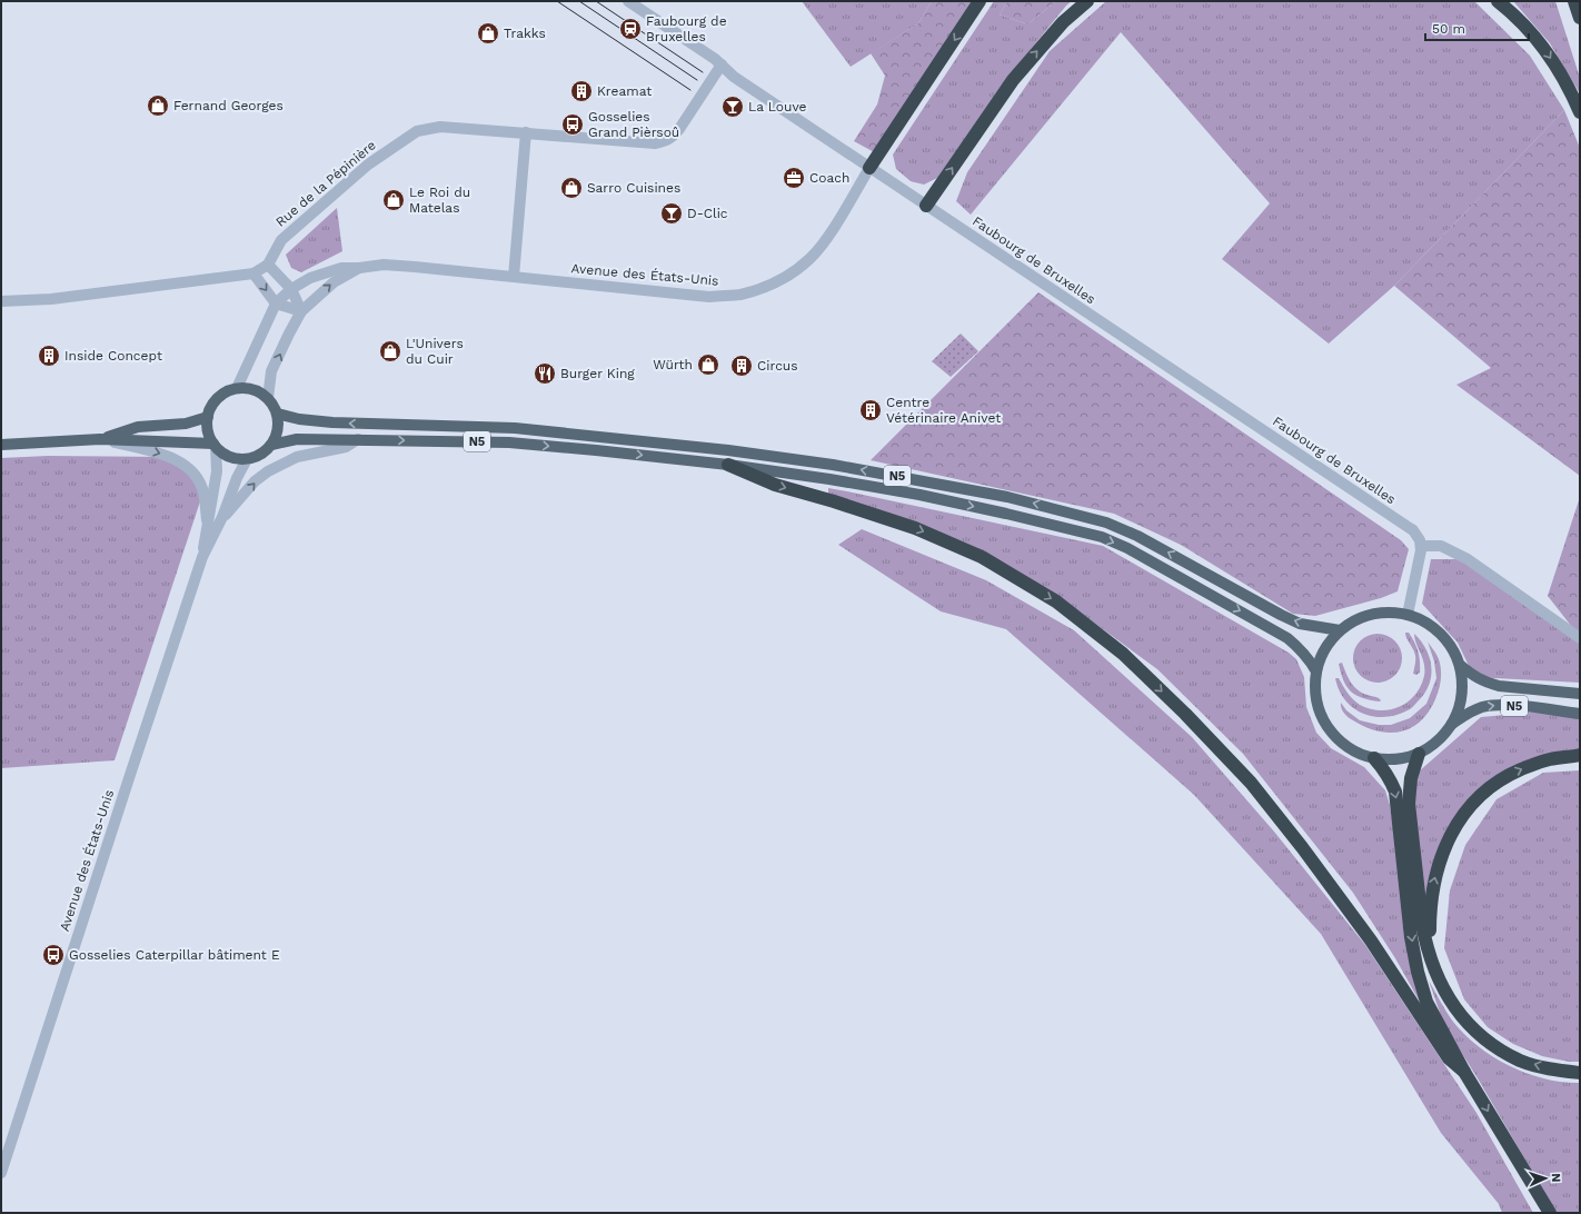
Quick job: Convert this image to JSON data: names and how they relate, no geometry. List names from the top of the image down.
{
  "streets": {
    "main road": ["N5"],
    "street": ["Rue de la Pépinière", "Faubourg de Bruxelles", "Avenue des États-Unis"]
  },
  "crossings": [
    ["Rue de la Pépinière", "Faubourg de Bruxelles"],
    ["Faubourg de Bruxelles", "Avenue des États-Unis"],
    ["Avenue des États-Unis", "N5"]
  ],
  "places": {
    "station": ["Faubourg de Bruxelles"],
    "shop": [
      "Trakks",
      "Fernand Georges",
      "Sarro Cuisines",
      "Le Roi du Matelas",
      "L'Univers du Cuir",
      "Würth"
    ],
    "building": [
      "Kreamat",
      "Inside Concept",
      "Circus",
      "Centre Vétérinaire Anivet"
    ],
    "bar": ["La Louve", "D-Clic"],
    "bus stop": ["Gosselies Grand Pièrsoû", "Gosselies Caterpillar bâtiment E"],
    "office": ["Coach"],
    "restaurant": ["Burger King"]
  },
  "scale_bar": "50 m",
  "north": "right"
}
